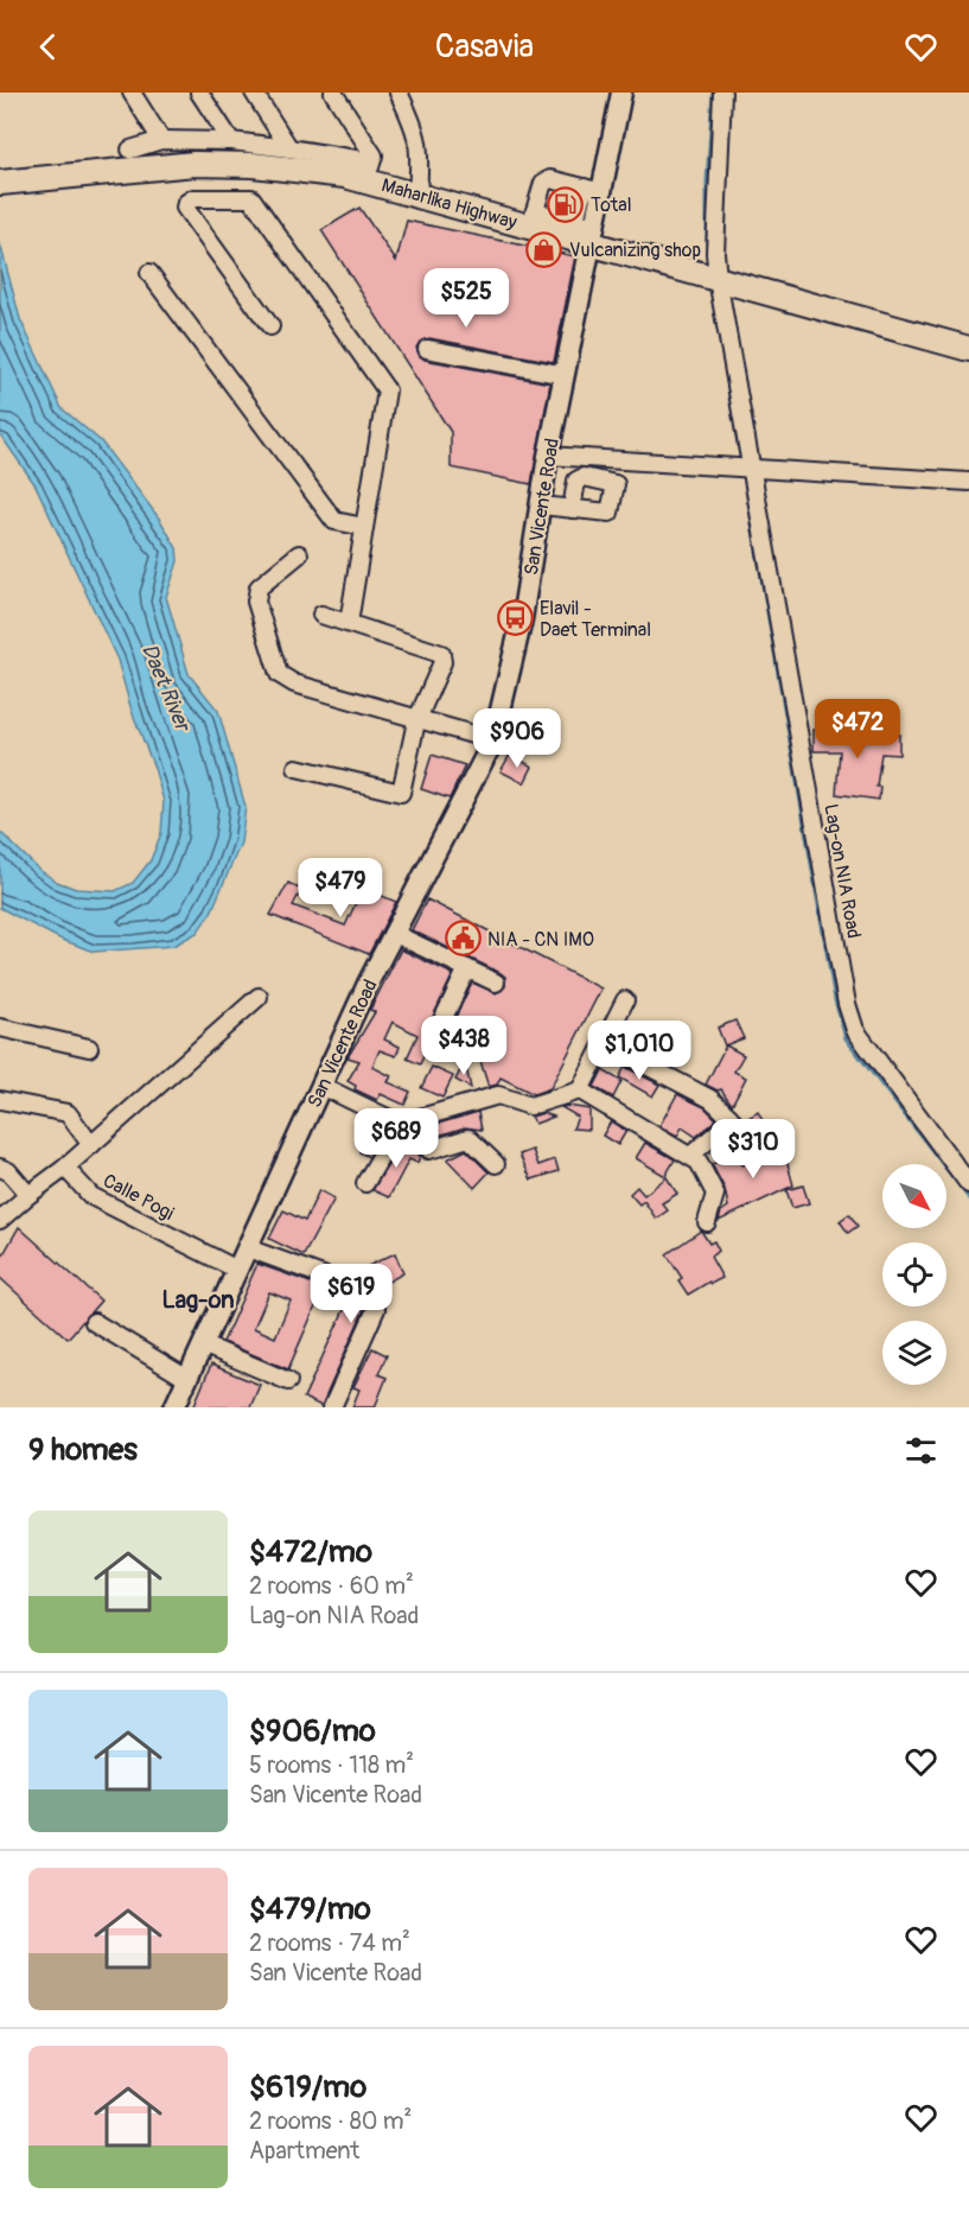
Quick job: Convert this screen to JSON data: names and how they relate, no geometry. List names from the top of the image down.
{
  "streets": {
    "highway": ["Maharlika Highway"],
    "main road": ["San Vicente Road"],
    "street": ["Lag-on NIA Road", "Calle Pogi"]
  },
  "crossings": [
    ["Maharlika Highway", "San Vicente Road"],
    ["Maharlika Highway", "Lag-on NIA Road"],
    ["San Vicente Road", "Calle Pogi"]
  ],
  "districts": ["Lag-on"],
  "water": ["Daet River"],
  "places": {
    "fuel station": ["Total"],
    "shop": ["Vulcanizing shop"],
    "bus stop": ["Elavil - Daet Terminal"],
    "public building": ["NIA - CN IMO"]
  },
  "north": "bottom right",
  "page": {
    "header": "Casavia",
    "price": [
      "$525",
      "$472",
      "$906",
      "$479",
      "$438",
      "$1,010",
      "$689",
      "$310",
      "$619"
    ],
    "heading": "9 homes",
    "list": [
      {
        "name": "$472/mo",
        "note": "2 rooms · 60 m² · Lag-on NIA Road"
      },
      {
        "name": "$906/mo",
        "note": "5 rooms · 118 m² · San Vicente Road"
      },
      {
        "name": "$479/mo",
        "note": "2 rooms · 74 m² · San Vicente Road"
      },
      {
        "name": "$619/mo",
        "note": "2 rooms · 80 m² · Apartment"
      }
    ]
  }
}
